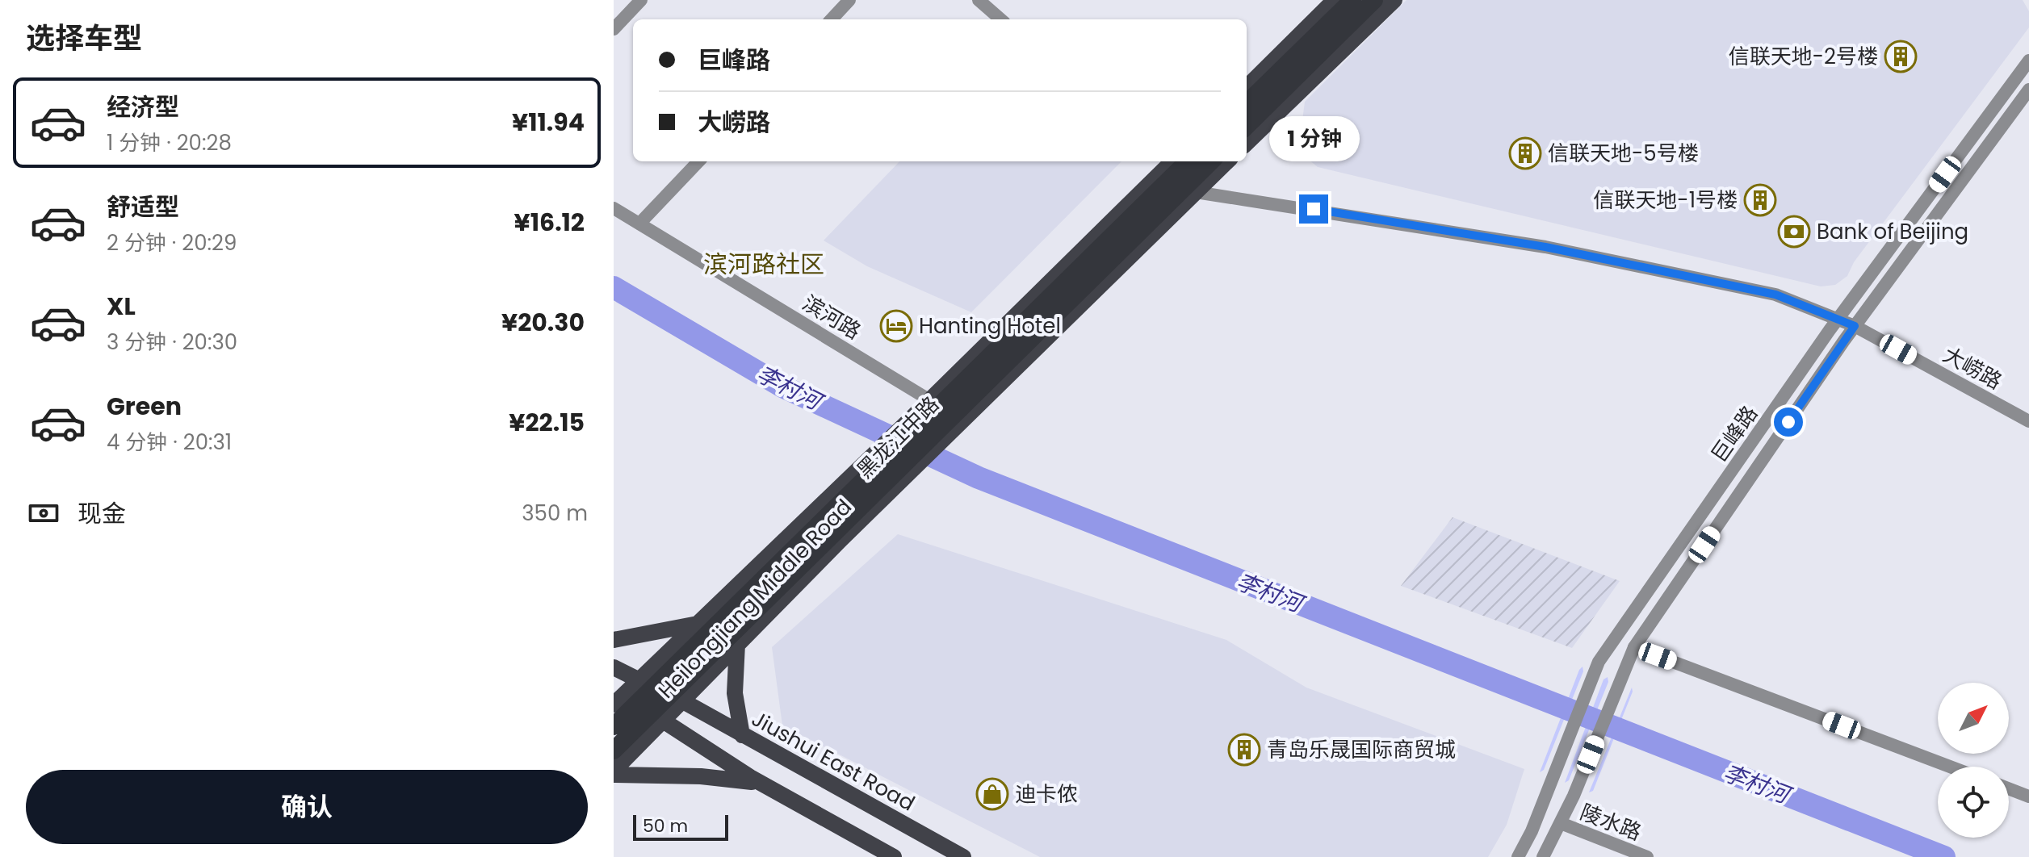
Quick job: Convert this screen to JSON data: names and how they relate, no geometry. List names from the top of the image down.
{
  "streets": {
    "highway": ["黑龙江中路"],
    "main road": ["Heilongjiang Middle Road", "Jiushui East Road"],
    "street": [
      "滨河路",
      "大崂路",
      "巨峰路",
      "陵水路"
    ]
  },
  "crossings": [
    ["滨河路", "Heilongjiang Middle Road"],
    ["大崂路", "巨峰路"],
    ["大崂路", "Heilongjiang Middle Road"],
    ["巨峰路", "陵水路"],
    ["Heilongjiang Middle Road", "Jiushui East Road"]
  ],
  "districts": ["滨河路社区"],
  "water": ["李村河"],
  "places": {
    "building": [
      "信联天地-2号楼",
      "信联天地-5号楼",
      "信联天地-1号楼",
      "青岛乐晟国际商贸城"
    ],
    "bank": ["Bank of Beijing"],
    "hotel": ["Hanting Hotel"],
    "shop": ["迪卡侬"]
  },
  "scale_bar": "50 m",
  "north": "top right",
  "page": {
    "heading": "选择车型",
    "banner": ["巨峰路", "大崂路"],
    "list": [
      {
        "name": "经济型",
        "note": "1 分钟 · 20:28",
        "value": "¥11.94"
      },
      {
        "name": "舒适型",
        "note": "2 分钟 · 20:29",
        "value": "¥16.12"
      },
      {
        "name": "XL",
        "note": "3 分钟 · 20:30",
        "value": "¥20.30"
      },
      {
        "name": "Green",
        "note": "4 分钟 · 20:31",
        "value": "¥22.15"
      }
    ],
    "bubble": "1 分钟",
    "pay": ["现金", "350 m"],
    "buttons": "确认",
    "scale": "50 m"
  }
}
